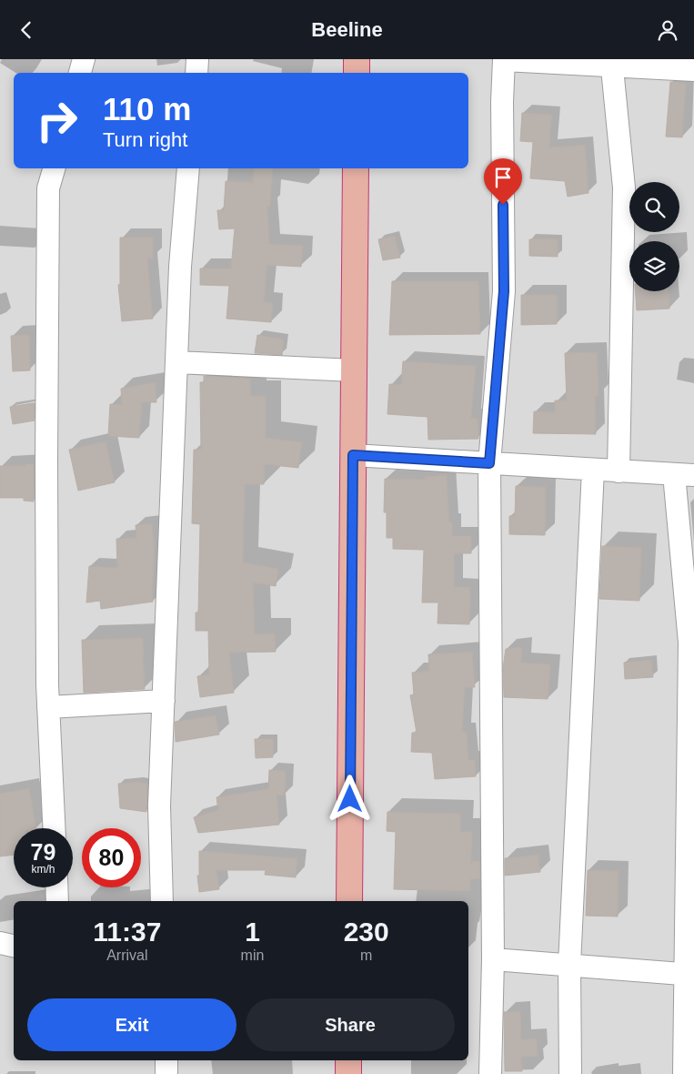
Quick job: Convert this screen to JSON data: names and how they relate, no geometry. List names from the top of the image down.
{
  "page": {
    "header": "Beeline",
    "turn": ["110 m", "Turn right"],
    "speed": "79 km/h",
    "limit": "80",
    "eta": [
      "11:37",
      "Arrival",
      "1",
      "min",
      "230",
      "m"
    ],
    "buttons": ["Exit", "Share"]
  }
}
